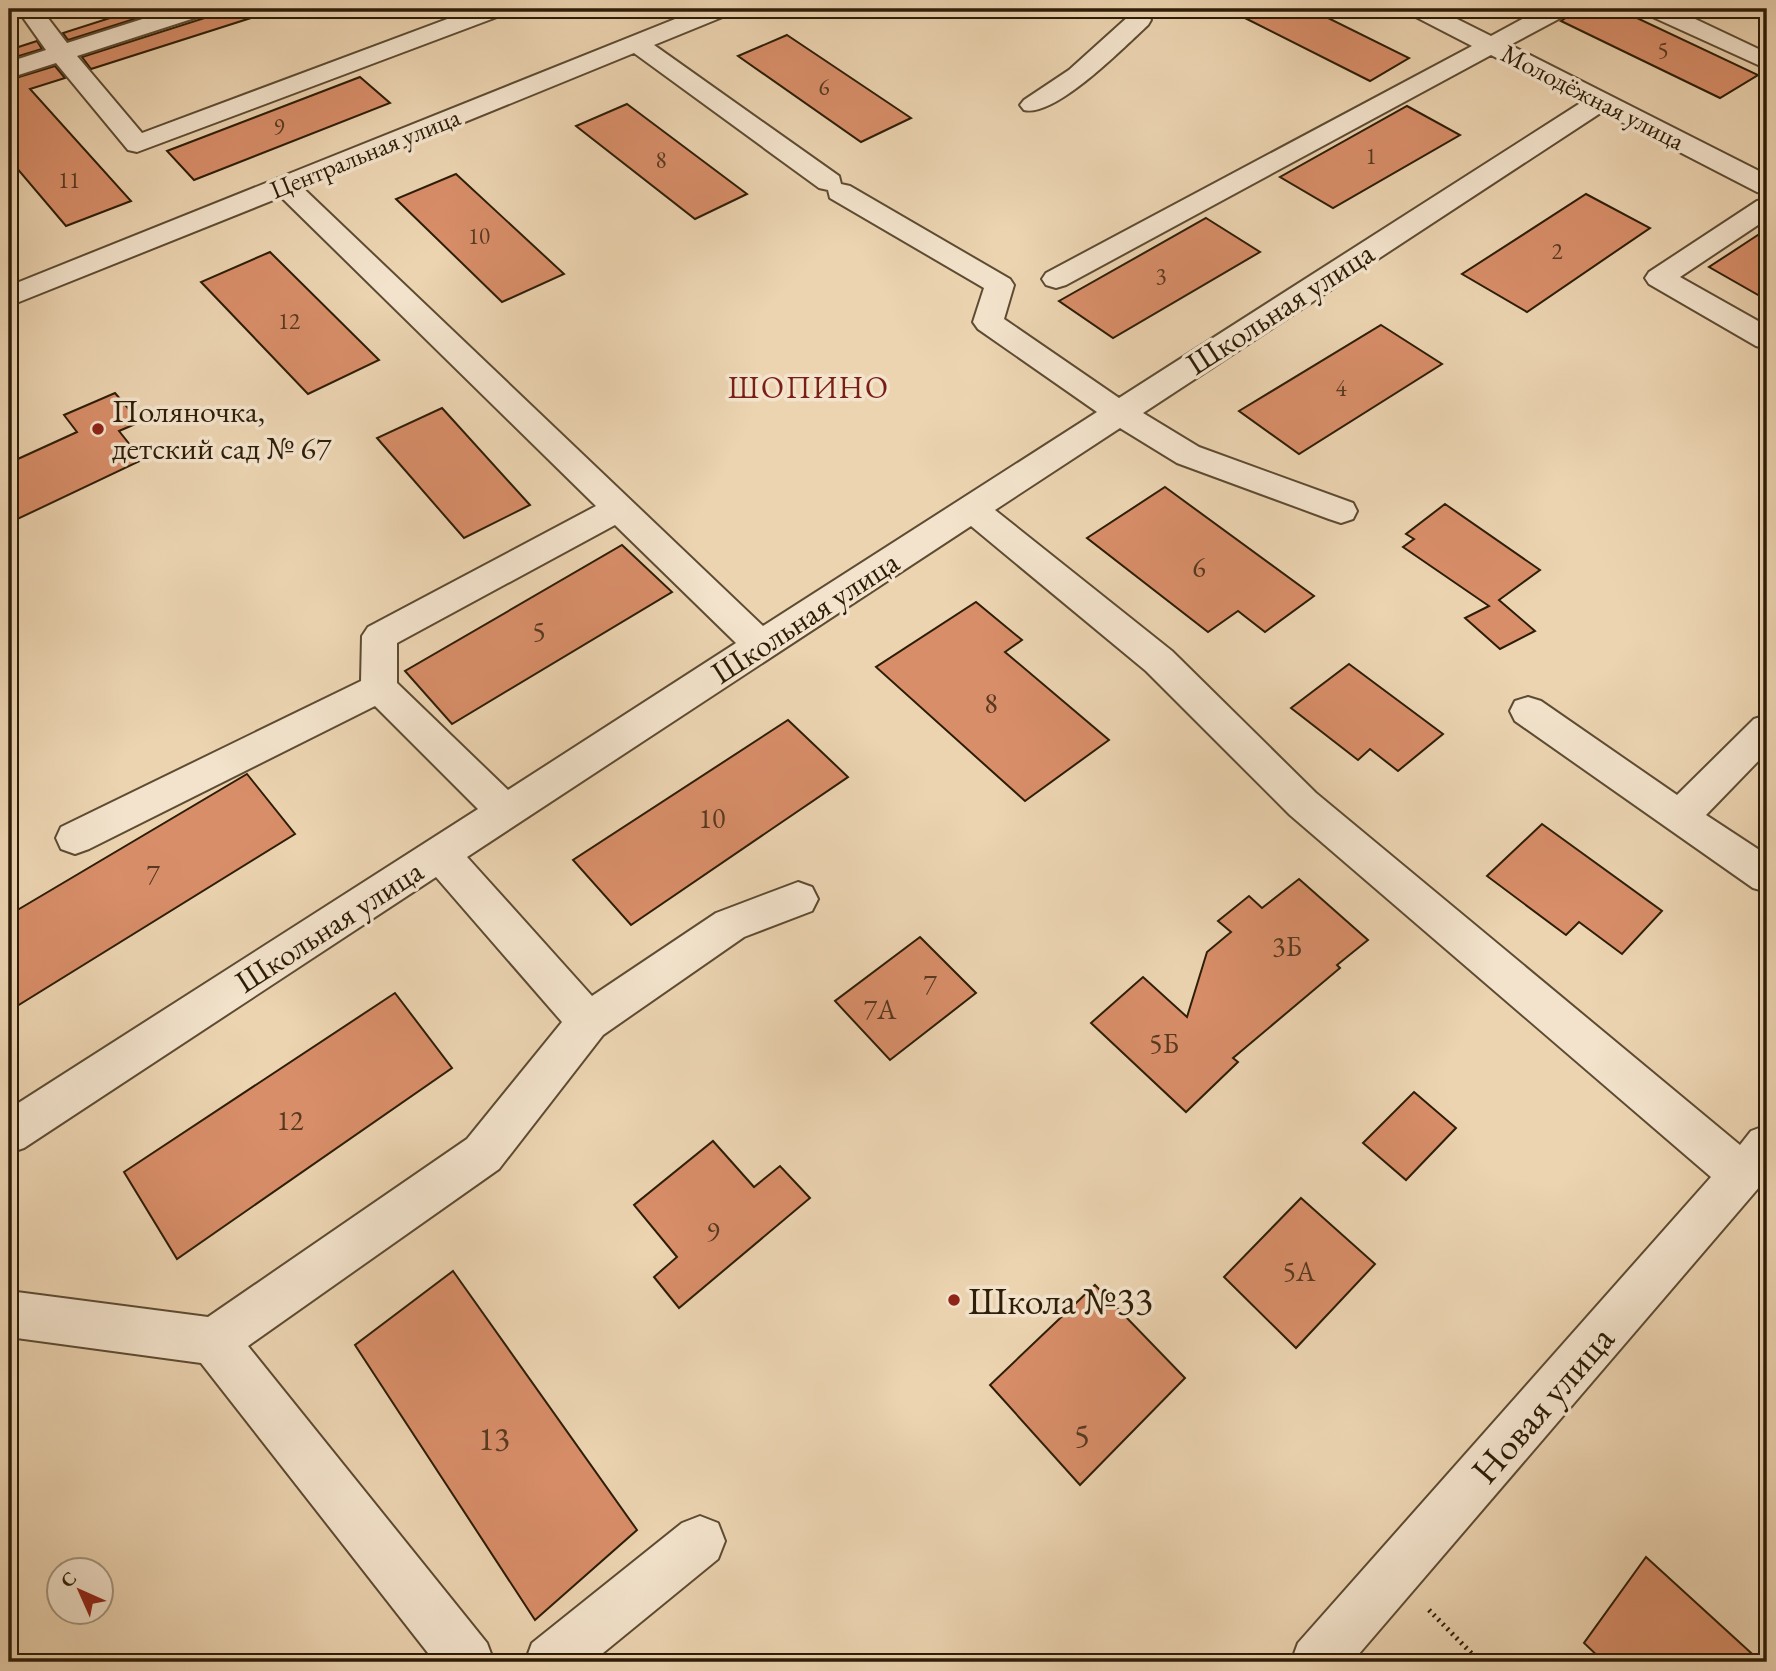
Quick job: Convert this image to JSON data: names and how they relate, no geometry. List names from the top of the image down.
{
  "streets": {
    "street": [
      "Молодёжная улица",
      "Центральная улица",
      "Школьная улица",
      "Новая улица"
    ]
  },
  "crossings": [
    ["Молодёжная улица", "Школьная улица"]
  ],
  "districts": ["ШОПИНО"],
  "places": ["Поляночка, детский сад № 67", "Школа №33"],
  "house_numbers": [
    "5",
    "6",
    "9",
    "1",
    "8",
    "11",
    "10",
    "2",
    "3",
    "12",
    "4",
    "6",
    "5",
    "8",
    "10",
    "7",
    "3Б",
    "7",
    "7А",
    "5Б",
    "12",
    "9",
    "5А",
    "5",
    "13"
  ],
  "north": "top left"
}
